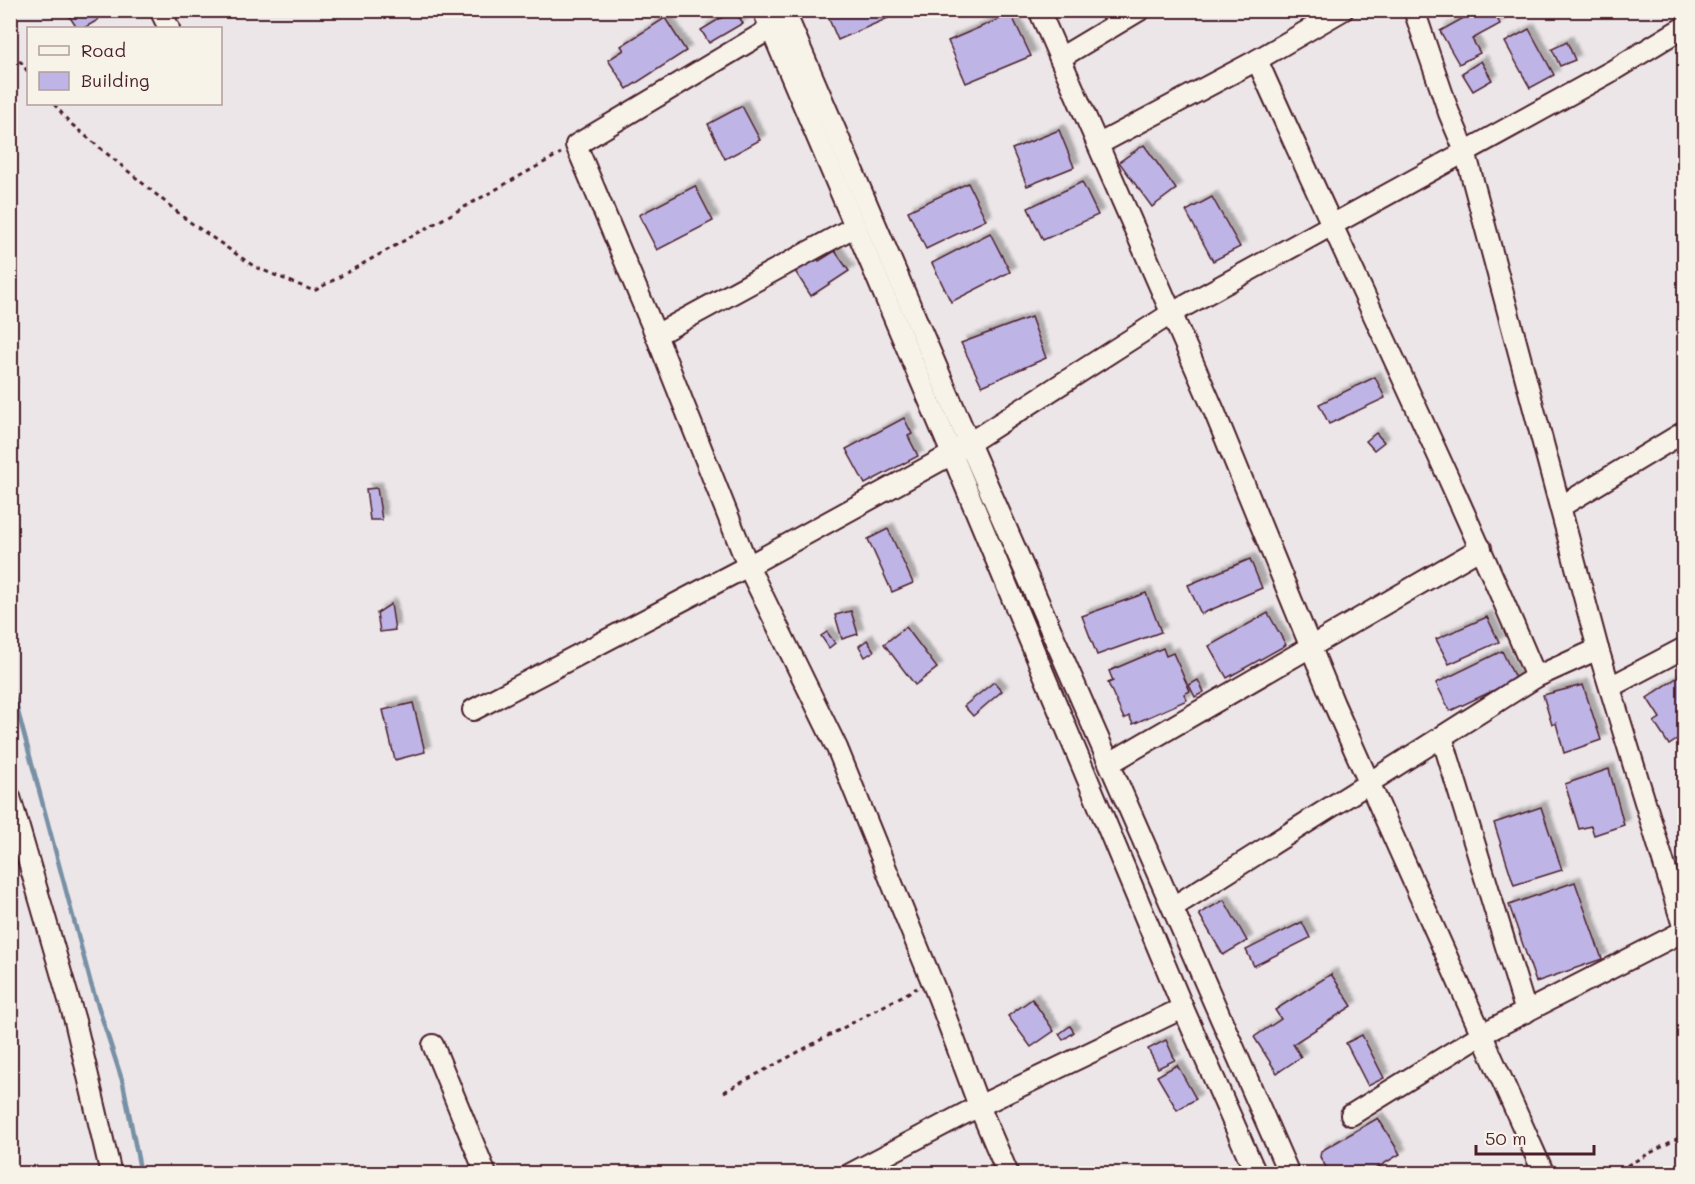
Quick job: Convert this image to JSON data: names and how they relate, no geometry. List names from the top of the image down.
{
  "legend": ["Road", "Building"],
  "scale_bar": "50 m"
}
